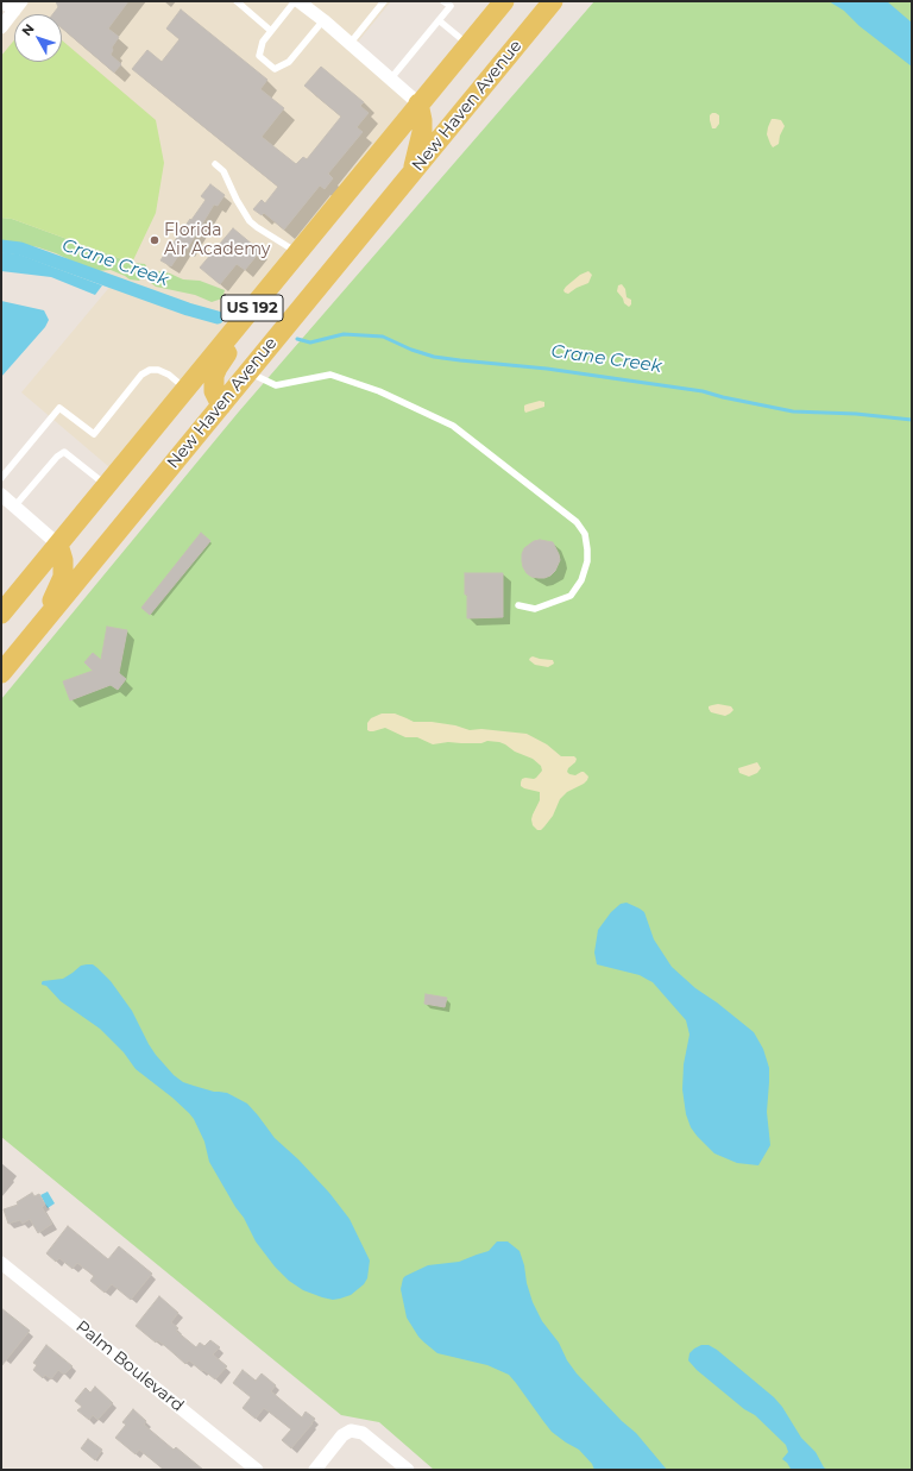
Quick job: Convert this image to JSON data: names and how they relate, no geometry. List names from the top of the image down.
{
  "streets": {
    "main road": ["New Haven Avenue", "US 192"],
    "street": ["Palm Boulevard"]
  },
  "water": ["Crane Creek"],
  "places": ["Florida Air Academy"],
  "north": "top left"
}
